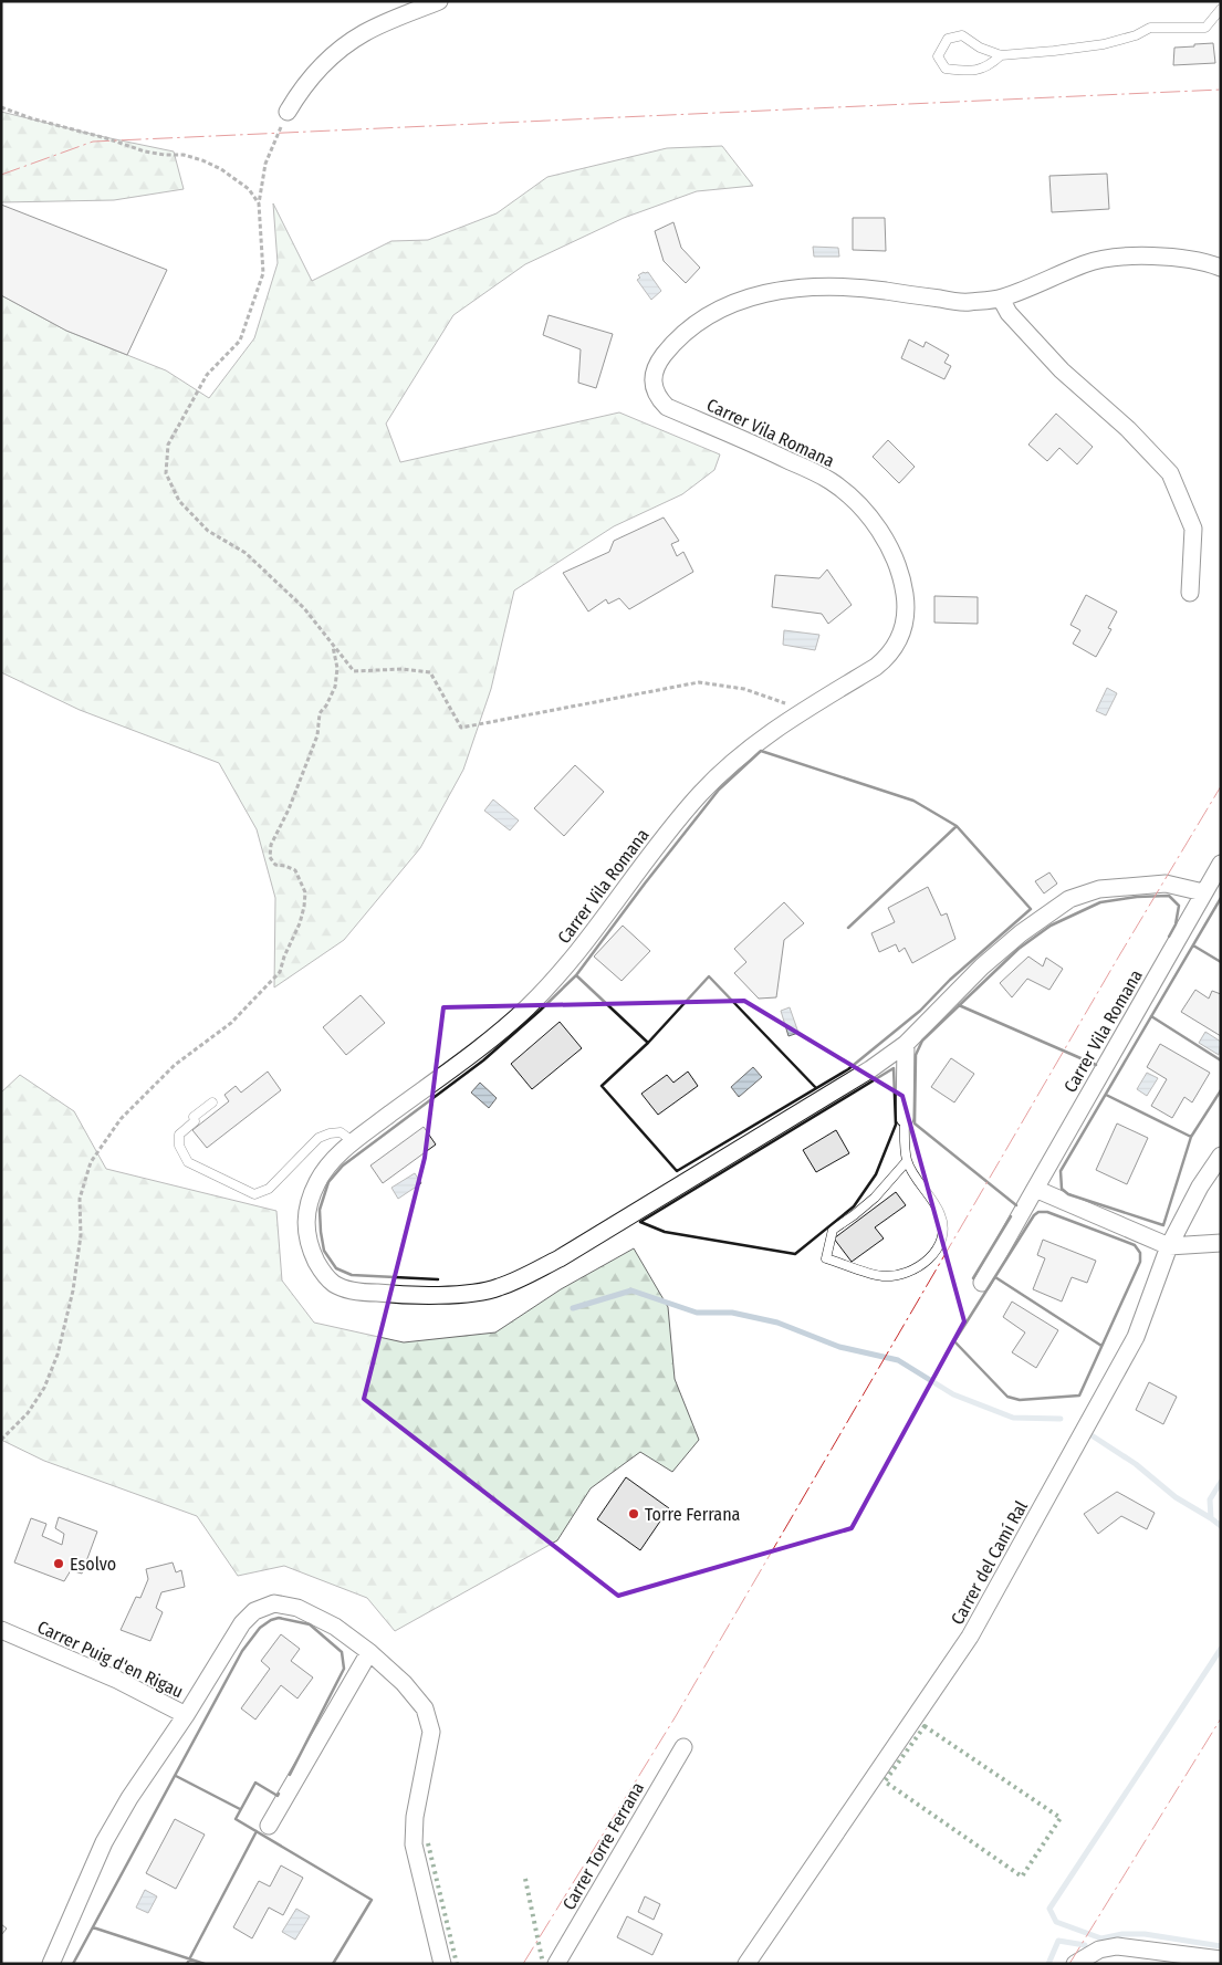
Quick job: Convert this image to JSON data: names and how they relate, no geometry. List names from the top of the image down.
{
  "streets": {
    "street": [
      "Carrer Vila Romana",
      "Carrer del Camí Ral",
      "Carrer Puig d'en Rigau",
      "Carrer Torre Ferrana"
    ]
  },
  "places": ["Torre Ferrana", "Esolvo"]
}
